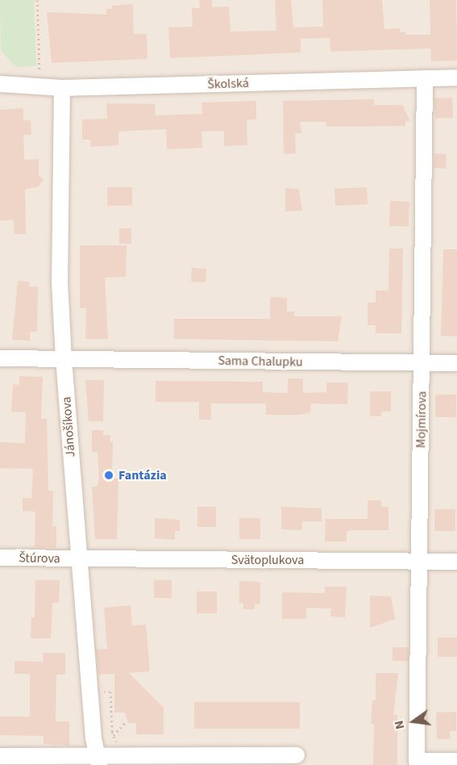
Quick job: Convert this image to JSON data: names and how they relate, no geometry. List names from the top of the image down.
{
  "streets": {
    "street": [
      "Školská",
      "Sama Chalupku",
      "Mojmírova",
      "Jánošíkova",
      "Štúrova",
      "Svätoplukova"
    ]
  },
  "crossings": [
    ["Školská", "Mojmírova"],
    ["Školská", "Jánošíkova"],
    ["Sama Chalupku", "Mojmírova"],
    ["Sama Chalupku", "Jánošíkova"],
    ["Mojmírova", "Svätoplukova"],
    ["Jánošíkova", "Štúrova"],
    ["Jánošíkova", "Svätoplukova"],
    ["Štúrova", "Svätoplukova"]
  ],
  "places": ["Fantázia"],
  "north": "left"
}
